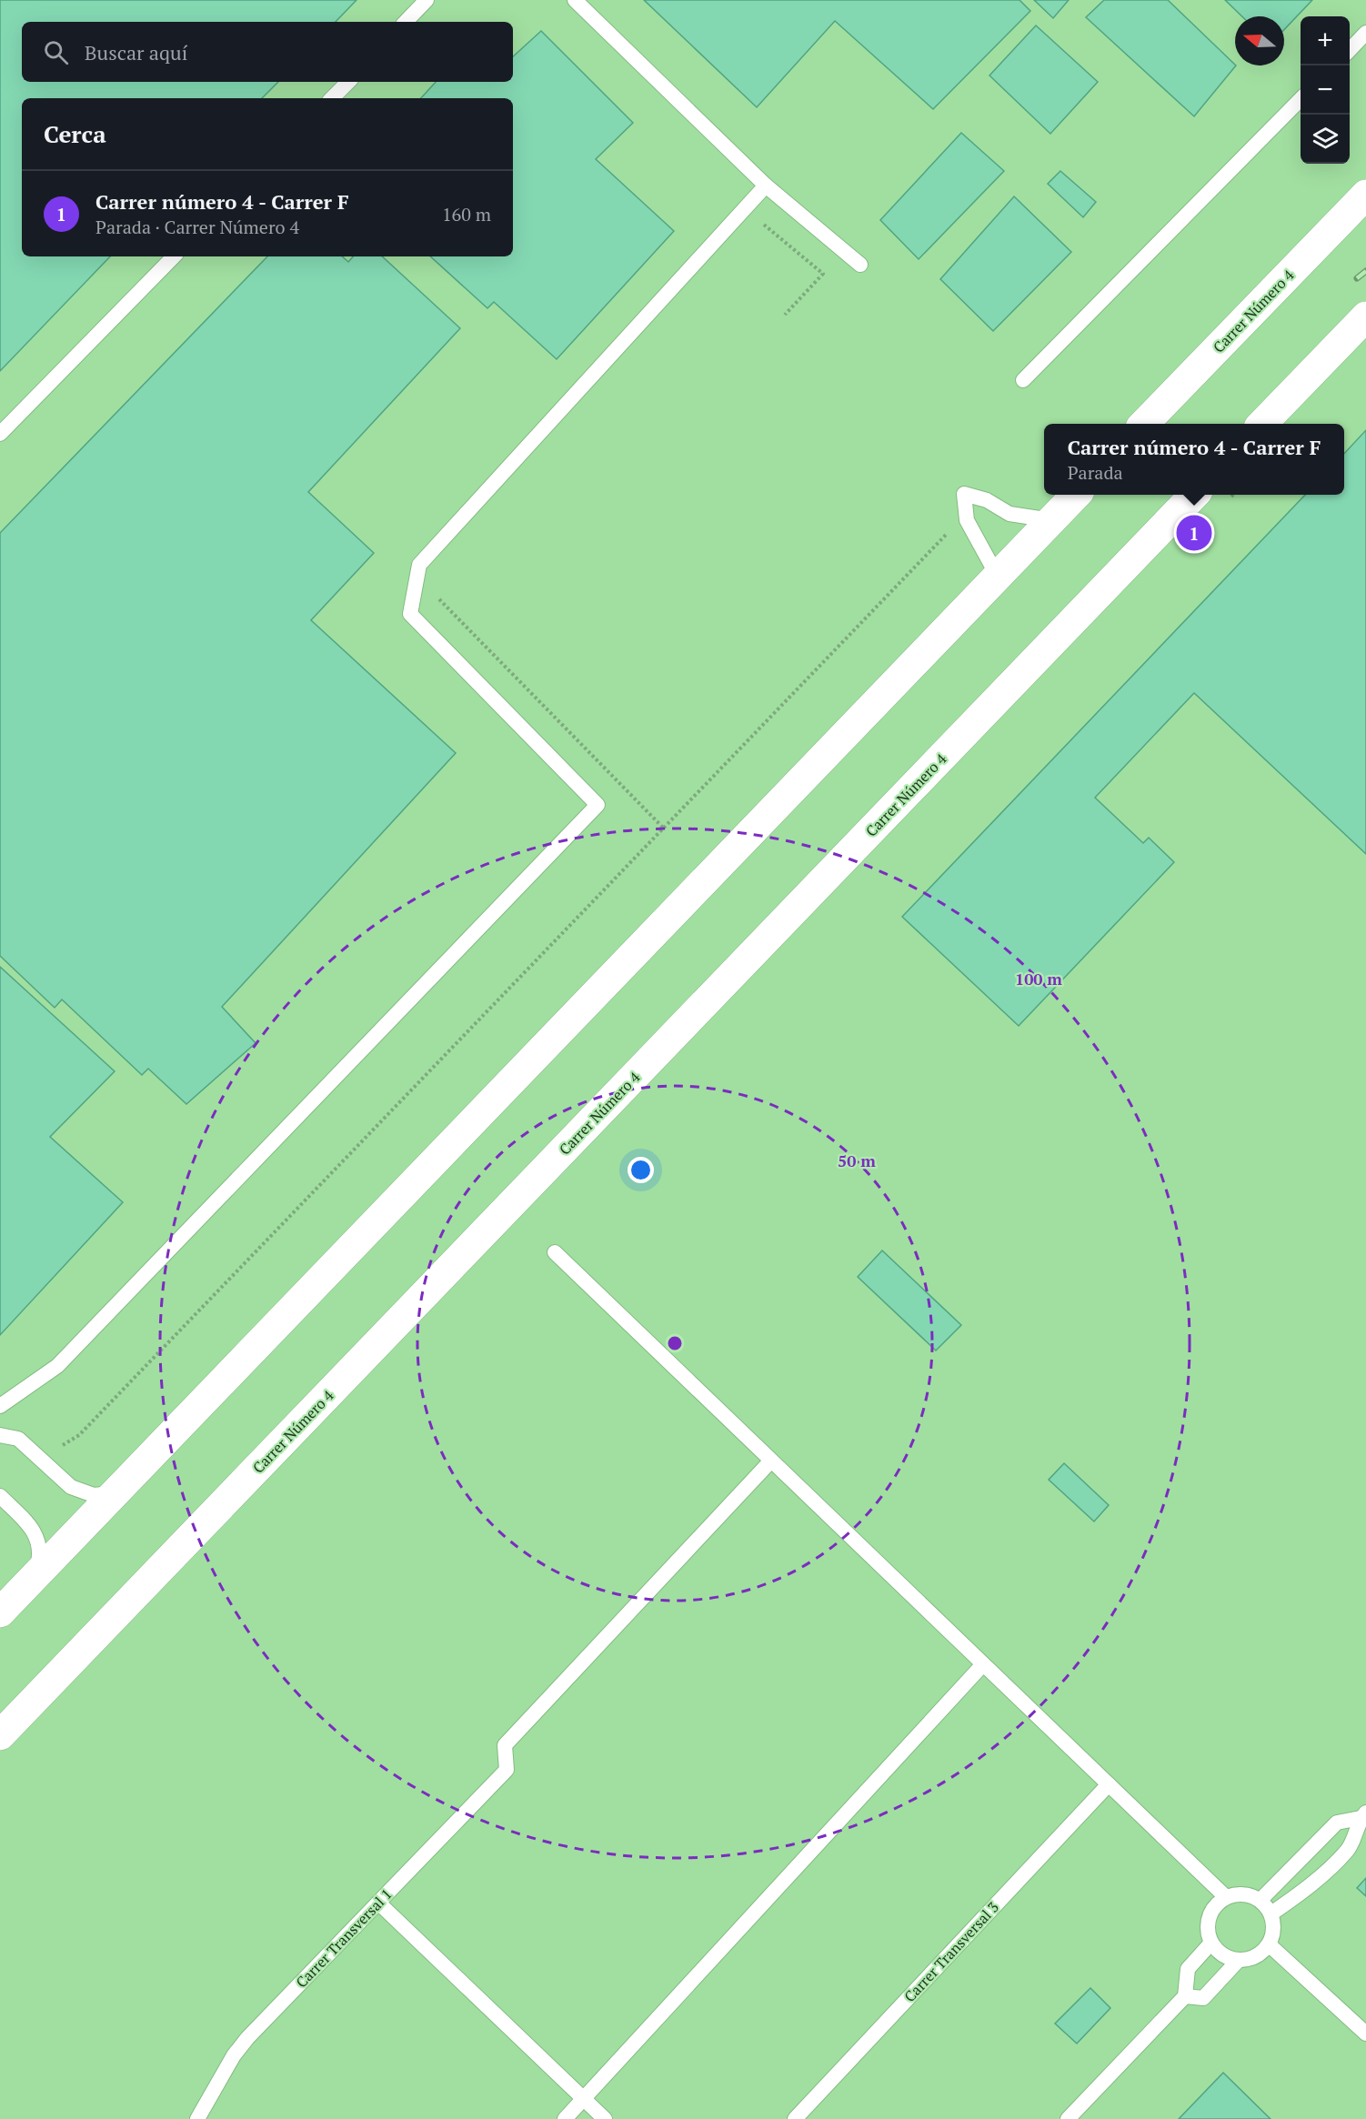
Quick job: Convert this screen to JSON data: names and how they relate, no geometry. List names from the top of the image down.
{
  "streets": {
    "street": ["Carrer Número 4"],
    "lane": ["Carrer Transversal 1", "Carrer Transversal 3"]
  },
  "north": "left",
  "page": {
    "map_buttons": ["+", "−"],
    "search": "Buscar aquí",
    "heading": "Cerca",
    "list": [
      {
        "mark": "1",
        "name": "Carrer número 4 - Carrer F",
        "note": "Parada · Carrer Número 4",
        "value": "160 m"
      }
    ],
    "popup": ["Carrer número 4 - Carrer F", "Parada"],
    "pins": "1"
  },
  "rings": ["100 m", "50 m"]
}
